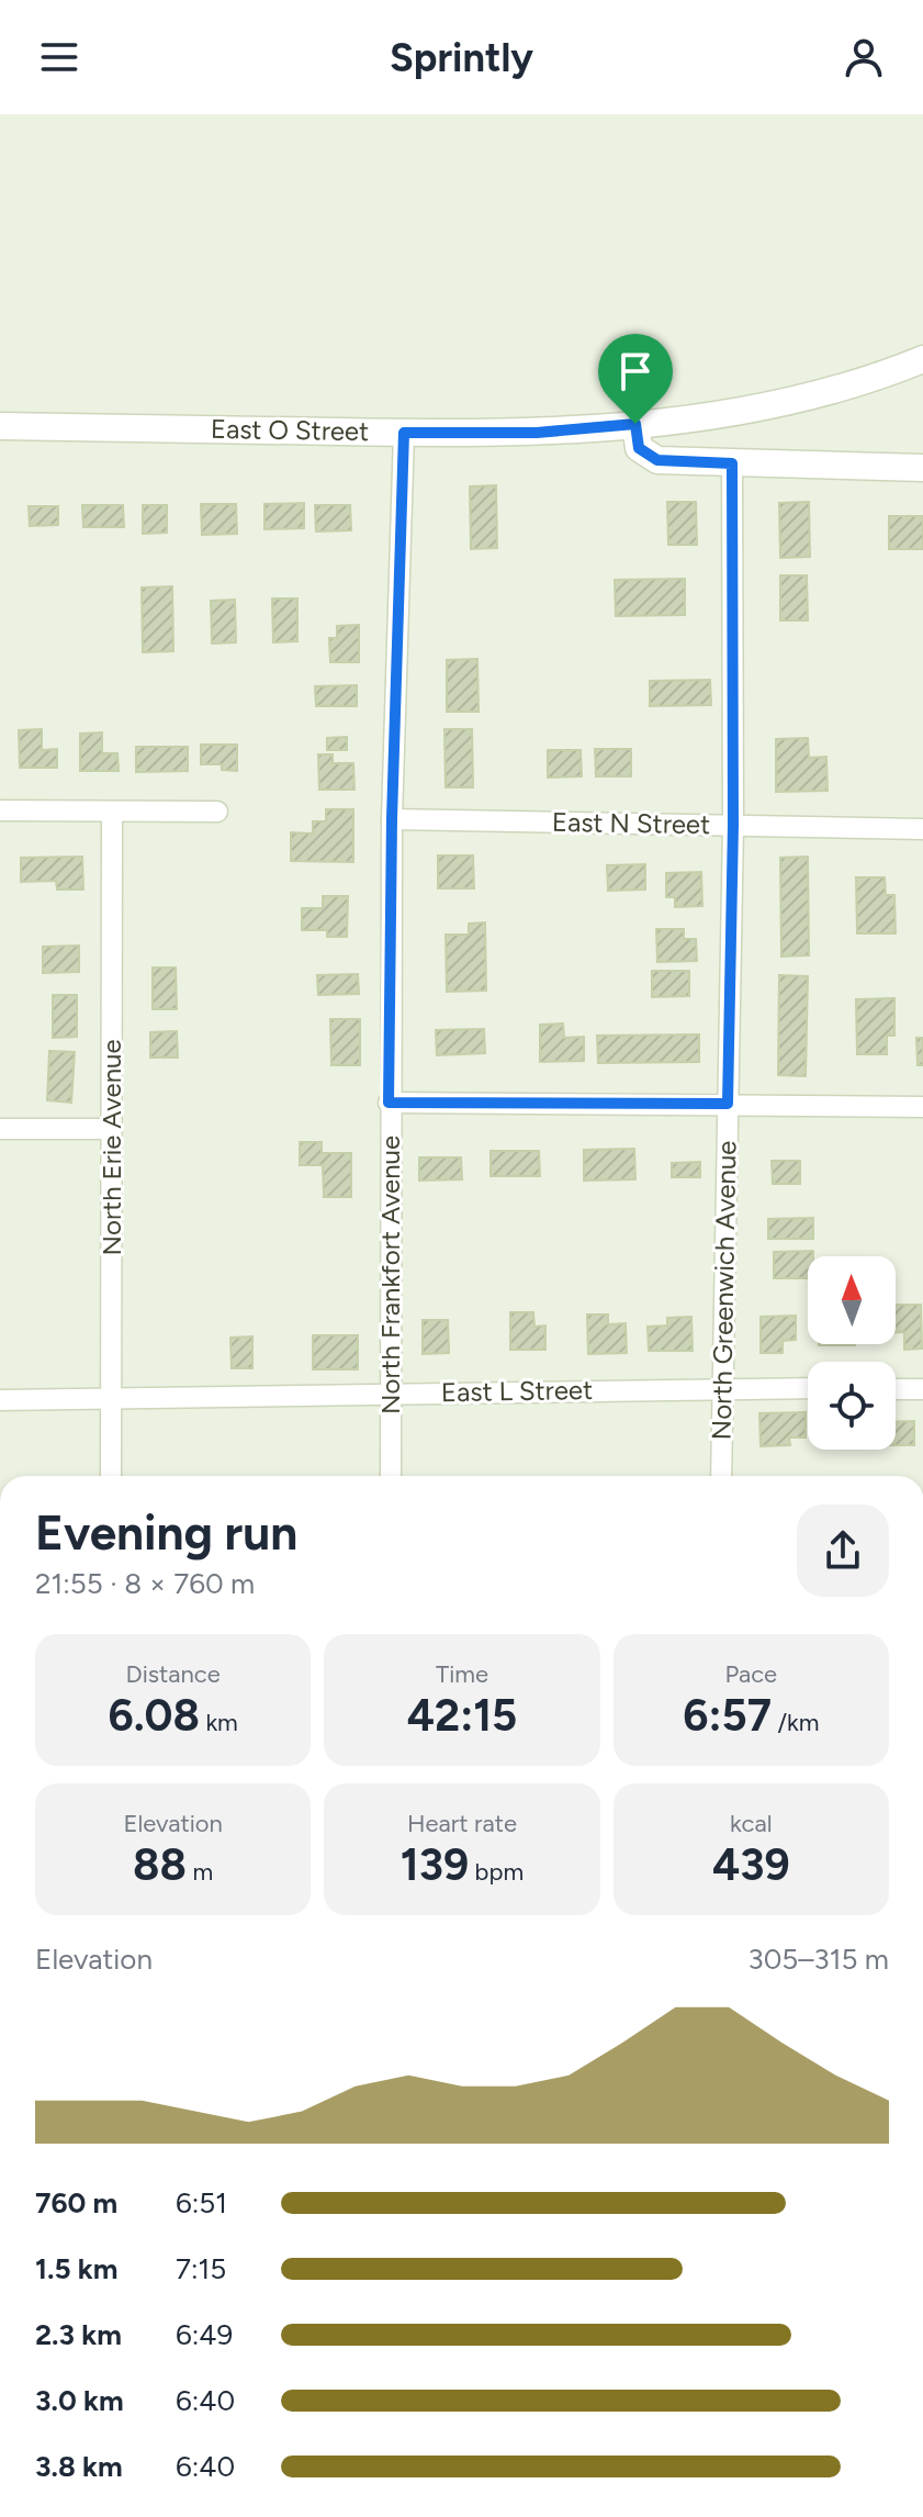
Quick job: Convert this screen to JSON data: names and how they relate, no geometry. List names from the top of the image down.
{
  "streets": {
    "street": [
      "East O Street",
      "East N Street",
      "North Erie Avenue",
      "North Frankfort Avenue",
      "North Greenwich Avenue",
      "East L Street"
    ]
  },
  "crossings": [
    ["East O Street", "North Frankfort Avenue"],
    ["East N Street", "North Frankfort Avenue"],
    ["East N Street", "North Greenwich Avenue"],
    ["North Erie Avenue", "East L Street"],
    ["North Frankfort Avenue", "East L Street"],
    ["North Greenwich Avenue", "East L Street"]
  ],
  "north": "top",
  "page": {
    "header": "Sprintly",
    "heading": ["Evening run", "21:55 · 8 × 760 m"],
    "stats": [
      ["Distance", "6.08 km"],
      ["Time", "42:15"],
      ["Pace", "6:57 /km"],
      ["Elevation", "88 m"],
      ["Heart rate", "139 bpm"],
      ["kcal", "439"]
    ],
    "chart": ["Elevation", "305–315 m"],
    "list": [
      {
        "name": "760 m",
        "note": "6:51"
      },
      {
        "name": "1.5 km",
        "note": "7:15"
      },
      {
        "name": "2.3 km",
        "note": "6:49"
      },
      {
        "name": "3.0 km",
        "note": "6:40"
      },
      {
        "name": "3.8 km",
        "note": "6:40"
      }
    ]
  }
}
